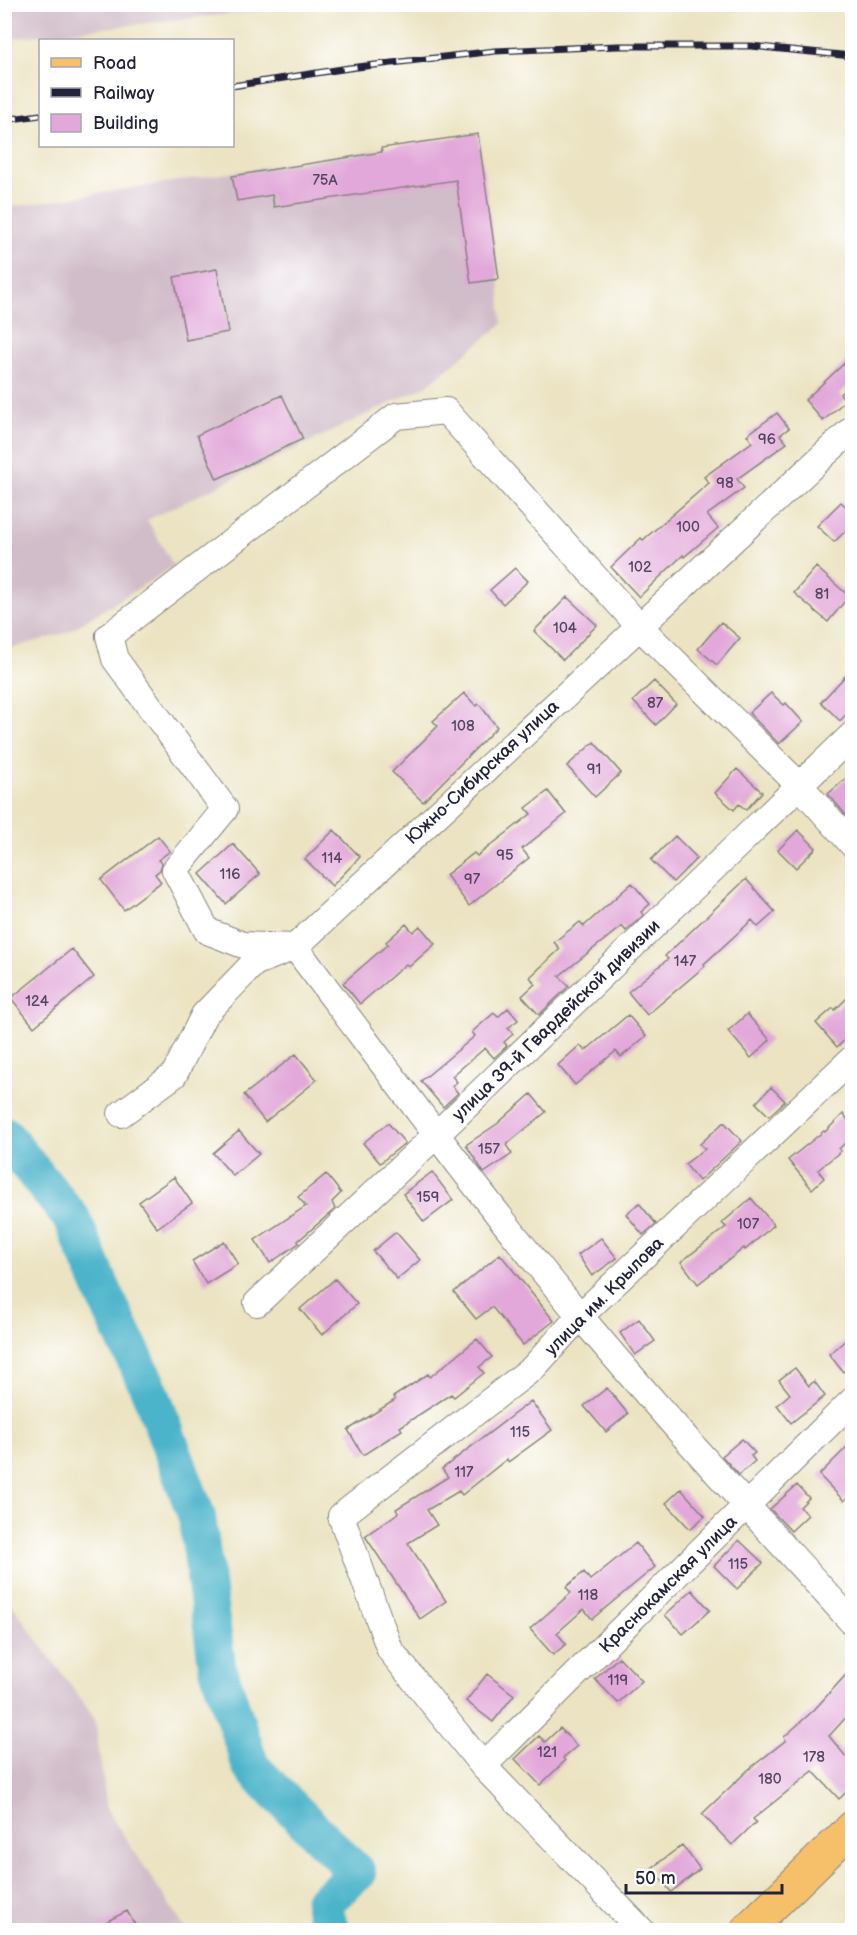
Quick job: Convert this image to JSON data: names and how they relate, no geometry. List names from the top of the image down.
{
  "streets": {
    "street": [
      "Южно-Сибирская улица",
      "улица 39-й Гвардейской дивизии",
      "улица им. Крылова",
      "Краснокамская улица"
    ]
  },
  "crossings": [
    ["улица им. Крылова", "Краснокамская улица"]
  ],
  "house_numbers": [
    "75А",
    "96",
    "98",
    "100",
    "102",
    "81",
    "104",
    "87",
    "108",
    "91",
    "95",
    "114",
    "116",
    "97",
    "147",
    "124",
    "157",
    "159",
    "107",
    "115",
    "117",
    "115",
    "118",
    "119",
    "121",
    "178",
    "180"
  ],
  "legend": ["Road", "Railway", "Building"],
  "scale_bar": "50 m"
}
